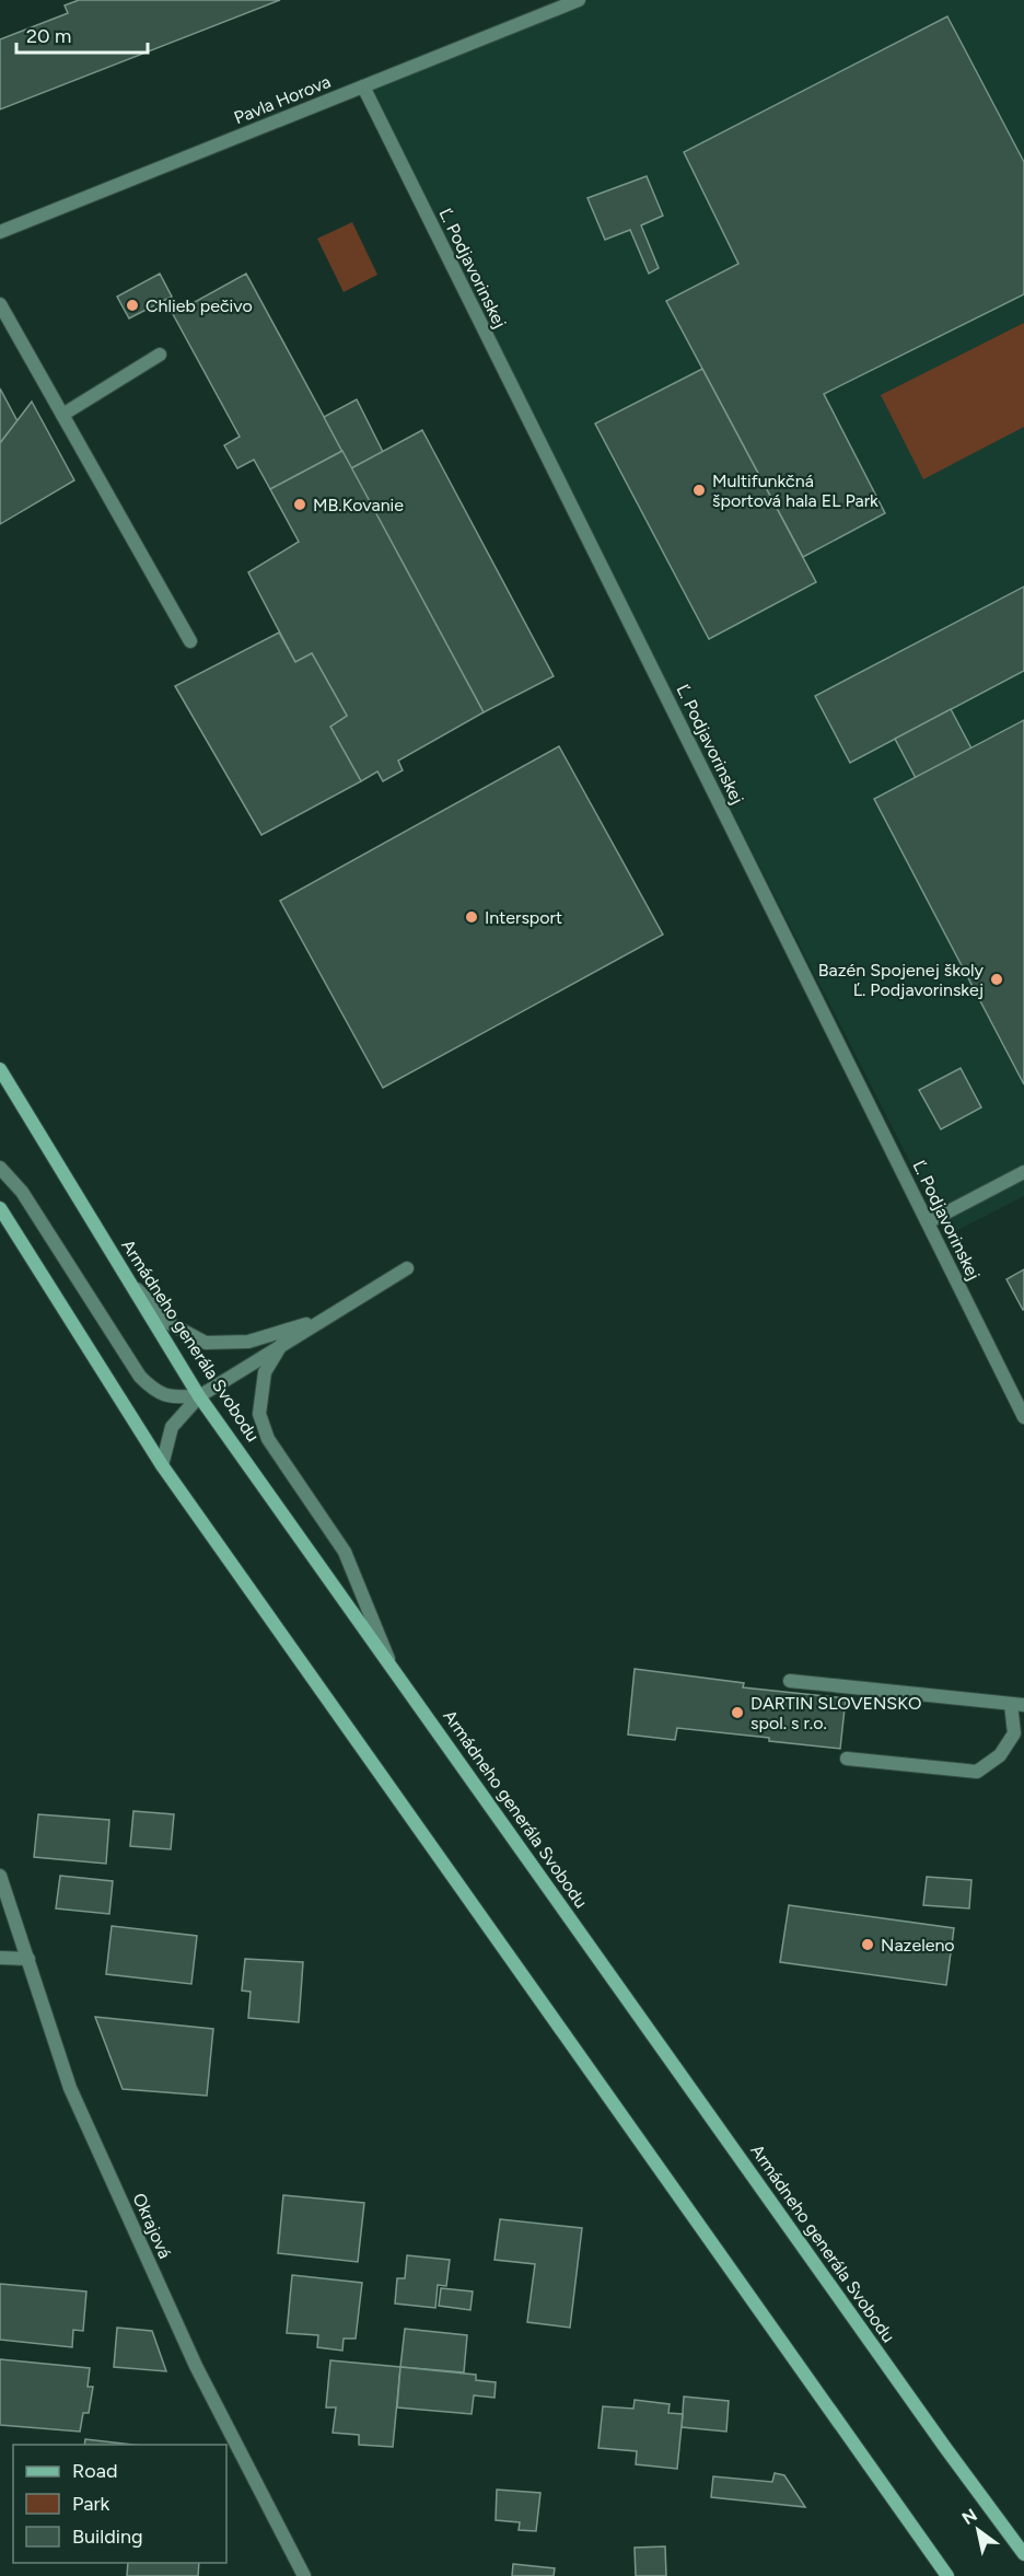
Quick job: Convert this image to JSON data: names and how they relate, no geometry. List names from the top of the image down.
{
  "streets": {
    "street": [
      "Pavla Horova",
      "Ľ. Podjavorinskej",
      "Armádneho generála Svobodu",
      "Okrajová"
    ]
  },
  "crossings": [
    ["Pavla Horova", "Ľ. Podjavorinskej"]
  ],
  "places": [
    "Chlieb pečivo",
    "Multifunkčná športová hala EL Park",
    "MB.Kovanie",
    "Intersport",
    "Bazén Spojenej školy Ľ. Podjavorinskej",
    "DARTIN SLOVENSKO spol. s r.o.",
    "Nazeleno"
  ],
  "legend": ["Road", "Park", "Building"],
  "scale_bar": "20 m",
  "north": "top left"
}
